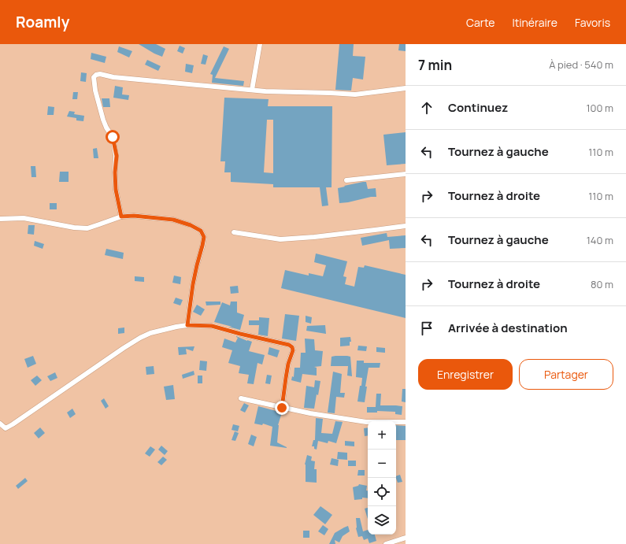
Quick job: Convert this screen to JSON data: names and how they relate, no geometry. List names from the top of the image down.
{
  "page": {
    "header": "Roamly",
    "nav": ["Carte", "Itinéraire", "Favoris"],
    "heading": ["7 min", "À pied · 540 m"],
    "list": [
      ["Continuez", "100 m"],
      ["Tournez à gauche", "110 m"],
      ["Tournez à droite", "110 m"],
      ["Tournez à gauche", "140 m"],
      ["Tournez à droite", "80 m"],
      "Arrivée à destination"
    ],
    "buttons": ["Enregistrer", "Partager"],
    "map_buttons": ["+", "−"]
  }
}
